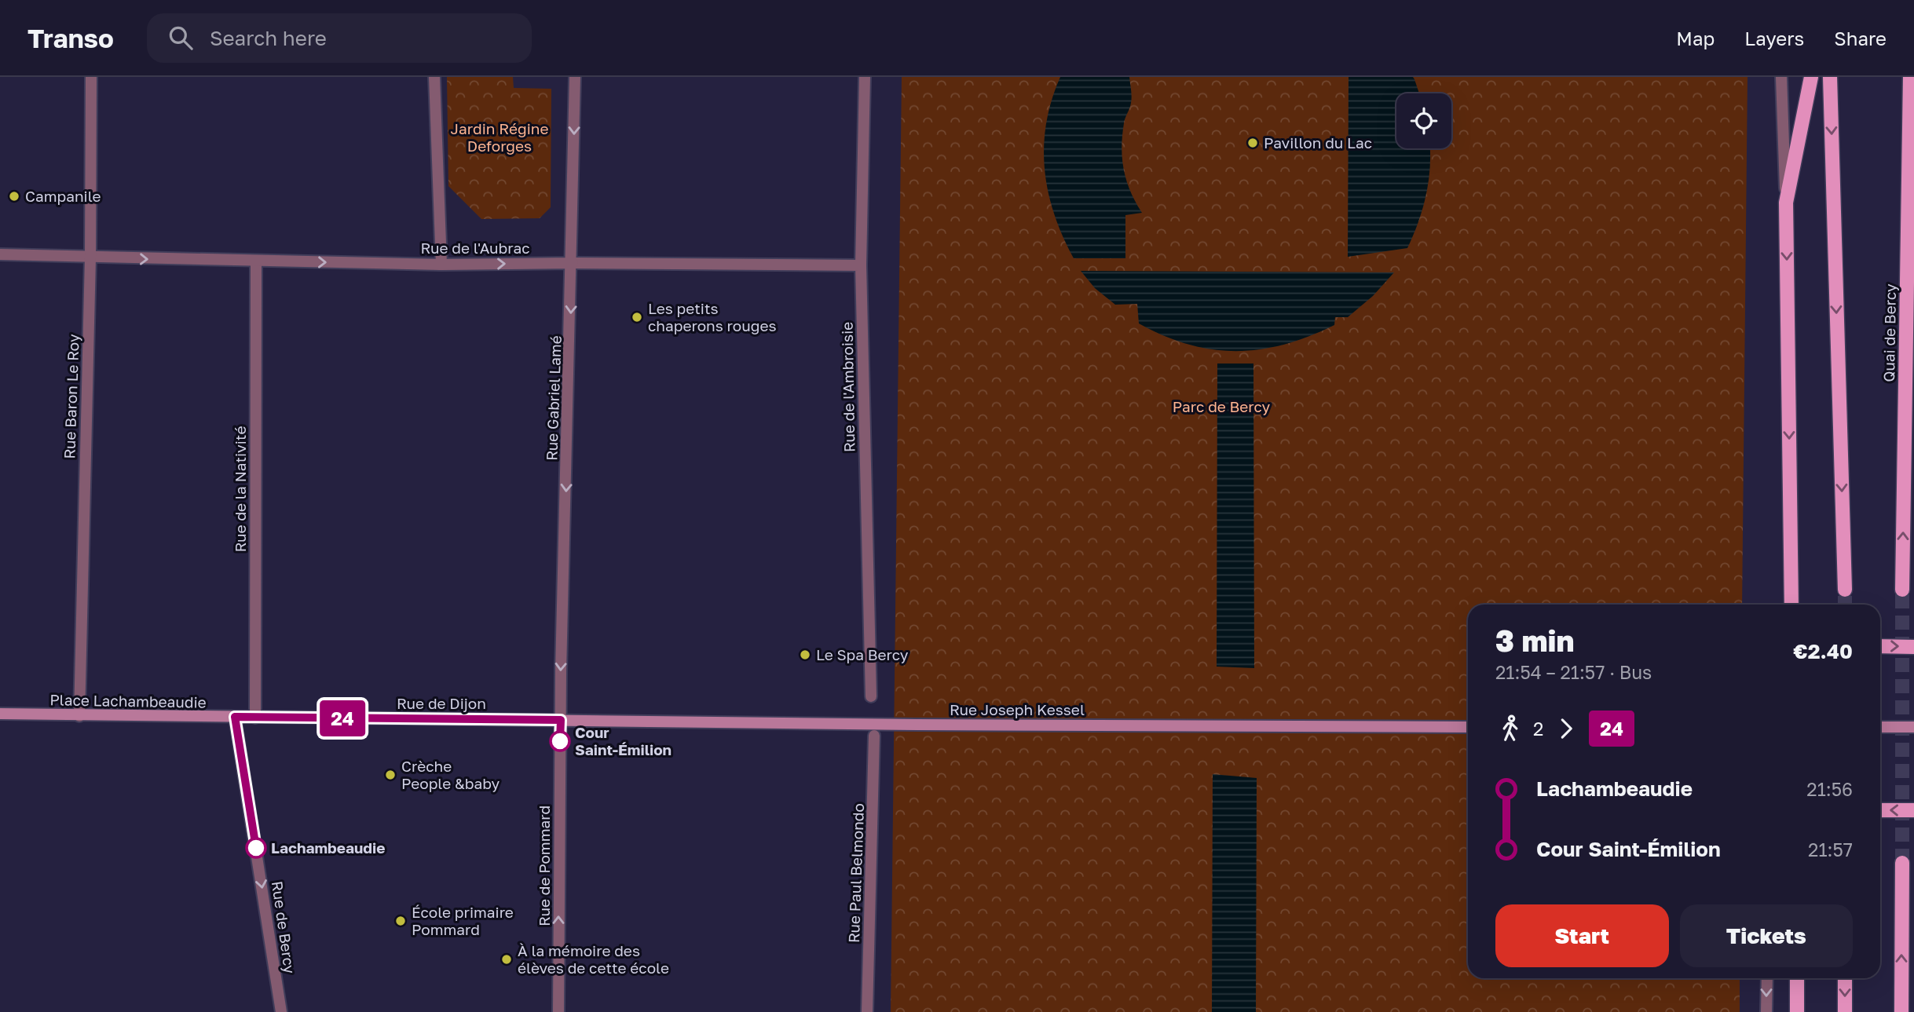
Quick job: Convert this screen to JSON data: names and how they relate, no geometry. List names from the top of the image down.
{
  "streets": {
    "main road": [
      "Quai de Bercy",
      "Place Lachambeaudie",
      "Rue de Dijon",
      "Rue Joseph Kessel"
    ],
    "street": [
      "Rue de l'Aubrac",
      "Rue de l'Ambroisie",
      "Rue Baron Le Roy",
      "Rue Gabriel Lamé",
      "Rue de la Nativité",
      "Rue de Pommard",
      "Rue Paul Belmondo",
      "Rue de Bercy"
    ]
  },
  "crossings": [
    ["Rue de l'Aubrac", "Rue de l'Ambroisie"],
    ["Rue de l'Aubrac", "Rue Baron Le Roy"],
    ["Rue de l'Aubrac", "Rue Gabriel Lamé"],
    ["Rue de l'Aubrac", "Rue de la Nativité"],
    ["Rue Baron Le Roy", "Place Lachambeaudie"],
    ["Rue Gabriel Lamé", "Rue de Dijon"],
    ["Rue Gabriel Lamé", "Rue Joseph Kessel"],
    ["Rue Gabriel Lamé", "Rue de Pommard"],
    ["Rue de la Nativité", "Place Lachambeaudie"],
    ["Rue de la Nativité", "Rue de Dijon"],
    ["Place Lachambeaudie", "Rue de Dijon"],
    ["Place Lachambeaudie", "Rue de Bercy"],
    ["Rue de Dijon", "Rue Joseph Kessel"],
    ["Rue de Dijon", "Rue de Pommard"],
    ["Rue Joseph Kessel", "Rue de Pommard"]
  ],
  "one_way": [
    "Rue de l'Aubrac",
    "Rue Gabriel Lamé",
    "Rue de Pommard",
    "Rue de Bercy"
  ],
  "parks": ["Jardin Régine Deforges", "Parc de Bercy"],
  "places": [
    "Pavillon du Lac",
    "Campanile",
    "Les petits chaperons rouges",
    "Le Spa Bercy",
    "Cour Saint-Émilion",
    "Crèche People &baby",
    "Lachambeaudie",
    "École primaire Pommard",
    "À la mémoire des élèves de cette école"
  ],
  "lines": ["bus line 24"],
  "page": {
    "header": "Transo",
    "search": "Search here",
    "nav": ["Map", "Layers", "Share"],
    "on_map": "24",
    "heading": ["3 min", "21:54 – 21:57 · Bus", "€2.40"],
    "legs": ["2", "24"],
    "list": [
      {
        "name": "Lachambeaudie",
        "value": "21:56"
      },
      {
        "name": "Cour Saint-Émilion",
        "value": "21:57"
      }
    ],
    "buttons": ["Start", "Tickets"]
  }
}
